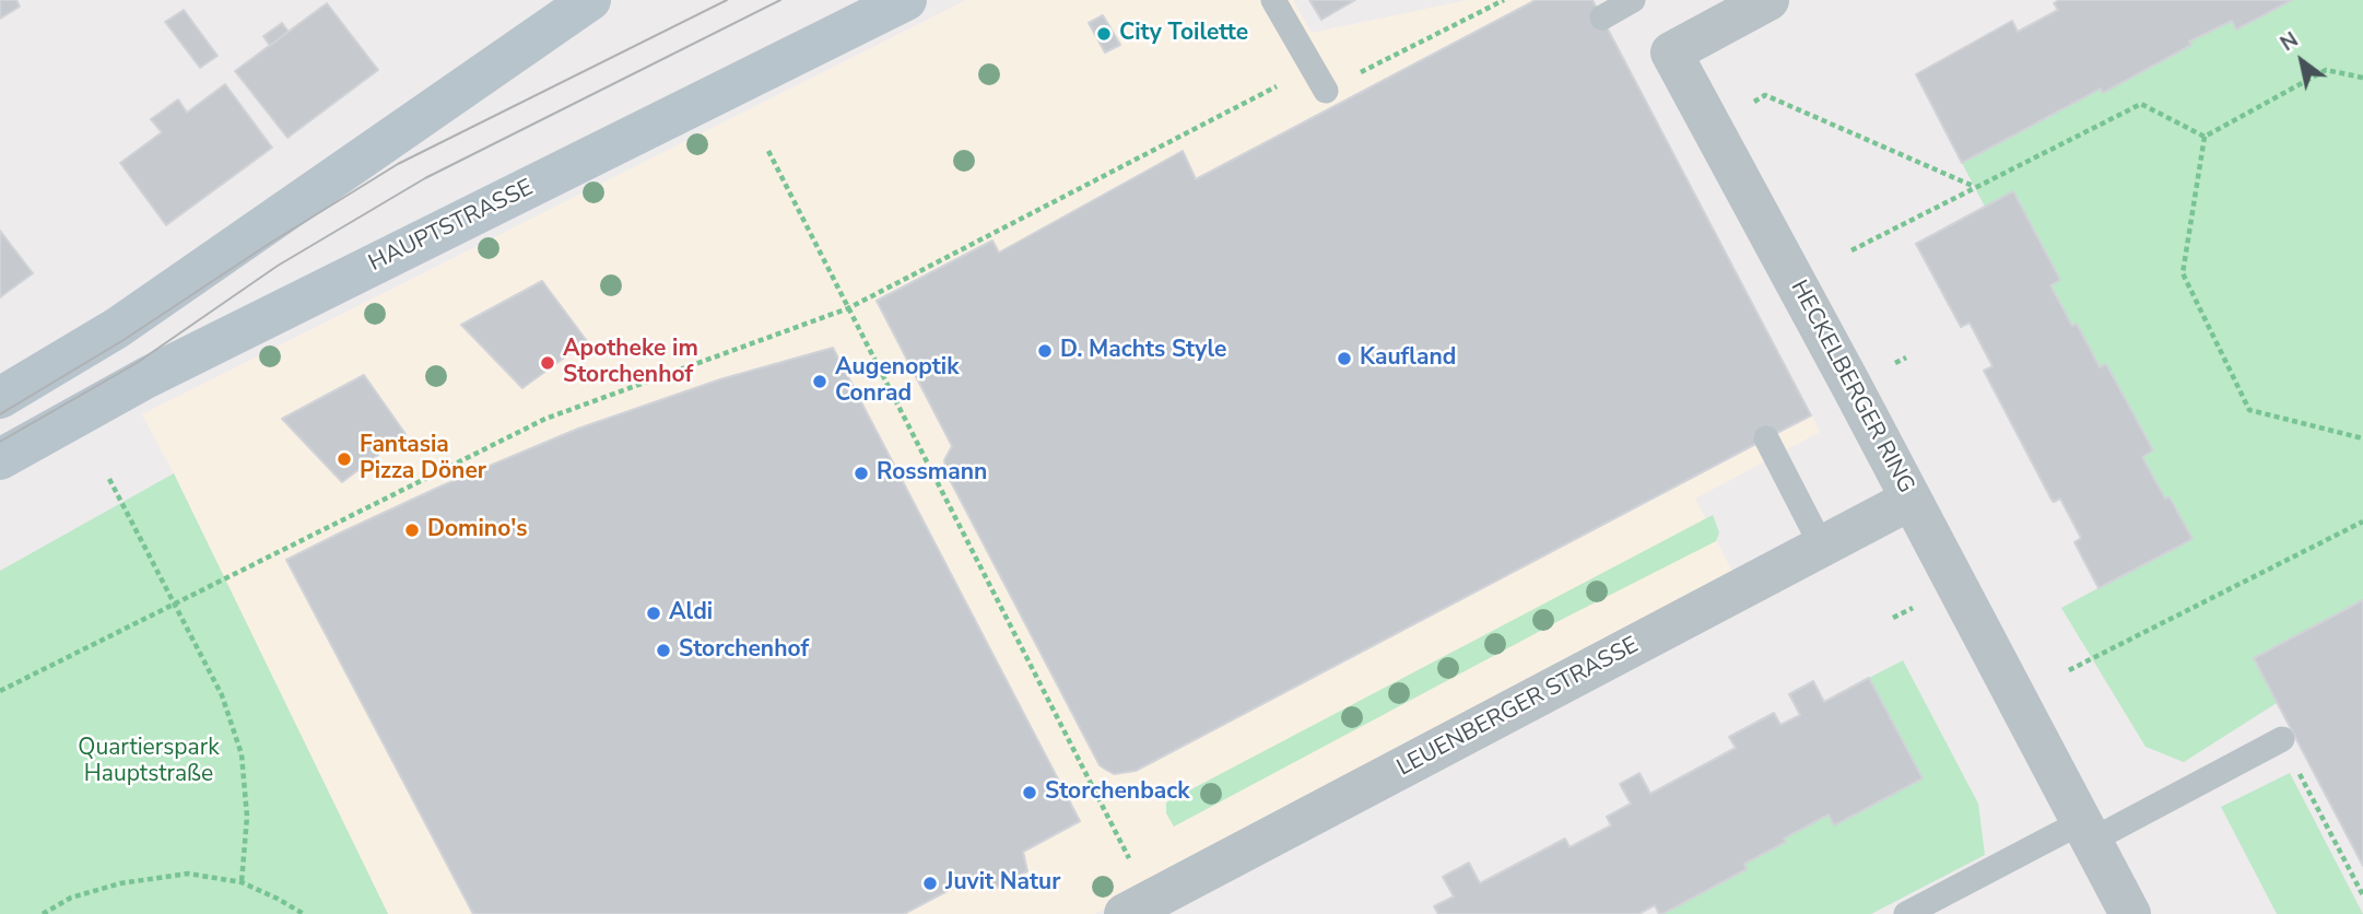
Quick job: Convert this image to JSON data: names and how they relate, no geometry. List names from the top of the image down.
{
  "streets": {
    "main road": ["HAUPTSTRASSE"],
    "street": ["HECKELBERGER RING", "LEUENBERGER STRASSE"]
  },
  "crossings": [
    ["HECKELBERGER RING", "LEUENBERGER STRASSE"]
  ],
  "parks": ["Quartierspark Hauptstraße"],
  "places": [
    "City Toilette",
    "D. Machts Style",
    "Kaufland",
    "Apotheke im Storchenhof",
    "Augenoptik Conrad",
    "Fantasia Pizza Döner",
    "Rossmann",
    "Domino's",
    "Aldi",
    "Storchenhof",
    "Storchenback",
    "Juvit Natur"
  ],
  "north": "top left"
}
